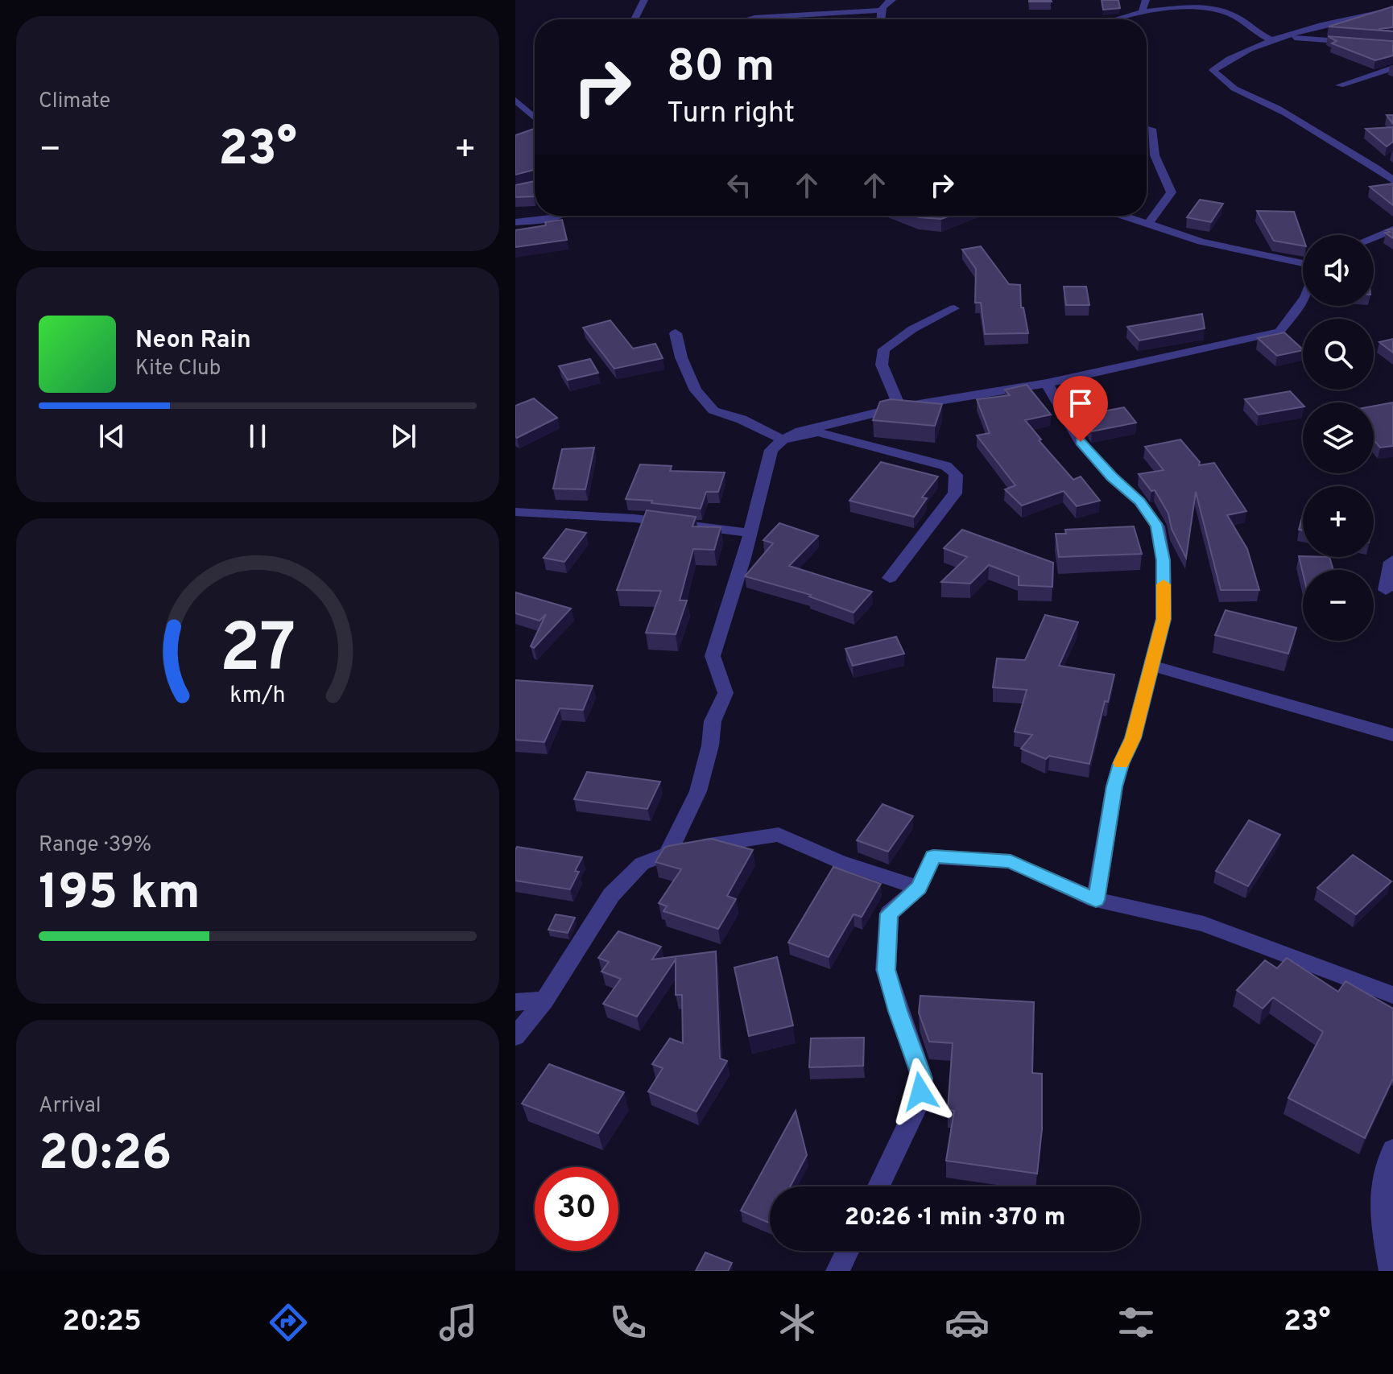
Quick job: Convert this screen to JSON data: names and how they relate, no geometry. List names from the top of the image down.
{
  "page": {
    "tile": [
      "Climate",
      ["Range · 39%", "195 km"],
      ["Arrival", "20:26"]
    ],
    "turn": ["80 m", "Turn right"],
    "heat": ["−", "23°", "+"],
    "map_buttons": ["+", "−"],
    "song": ["Neon Rain", "Kite Club"],
    "limit": "30",
    "trip": "20:26 · 1 min · 370 m",
    "tabs": ["20:25", "23°"],
    "gauge": ["27", "km/h"]
  }
}
